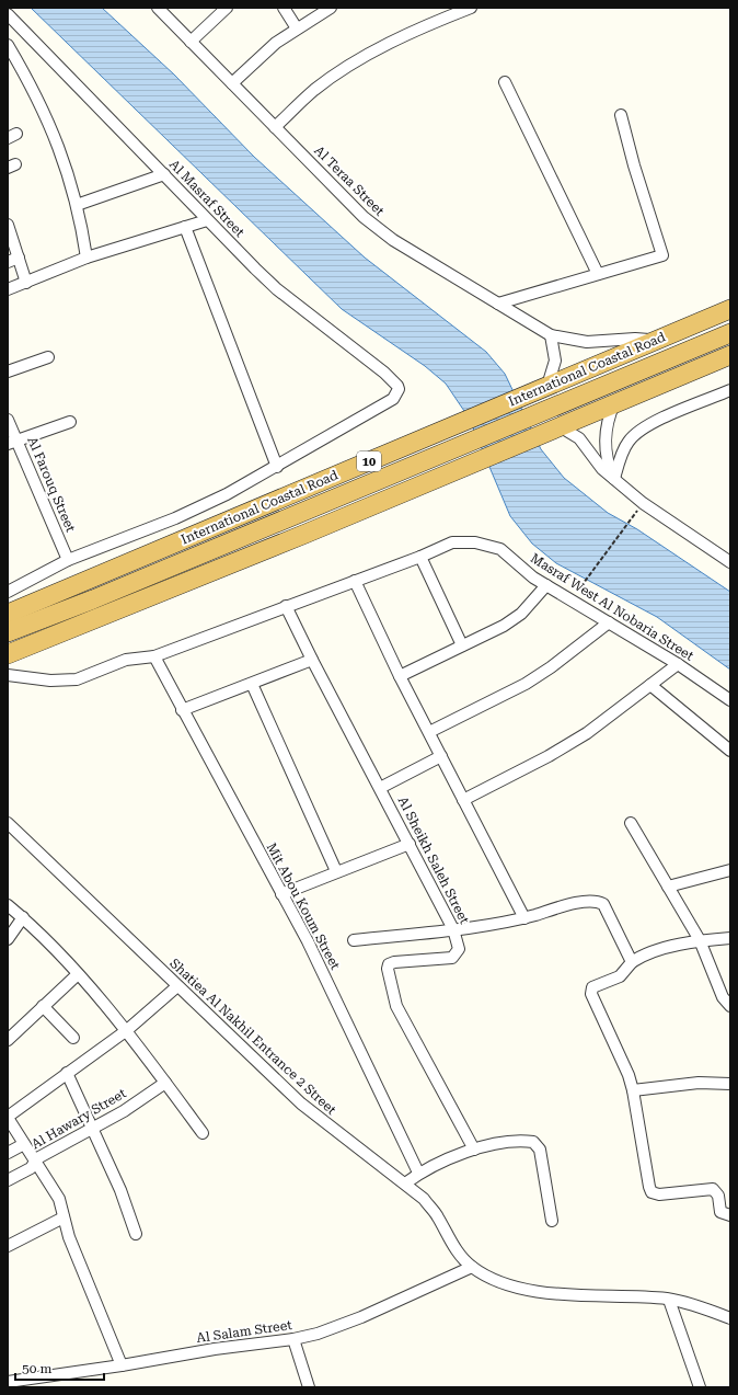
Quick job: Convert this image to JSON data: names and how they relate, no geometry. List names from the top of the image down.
{
  "streets": {
    "highway": ["International Coastal Road", "10"],
    "street": [
      "Al Teraa Street",
      "Al Masraf Street",
      "Al Farouq Street",
      "Masraf West Al Nobaria Street",
      "Al Sheikh Saleh Street",
      "Mit Abou Koum Street",
      "Shatiea Al Nakhil Entrance 2 Street",
      "Al Hawary Street",
      "Al Salam Street"
    ]
  },
  "crossings": [
    ["Al Teraa Street", "International Coastal Road"],
    ["Shatiea Al Nakhil Entrance 2 Street", "Al Salam Street"]
  ],
  "scale_bar": "50 m"
}
